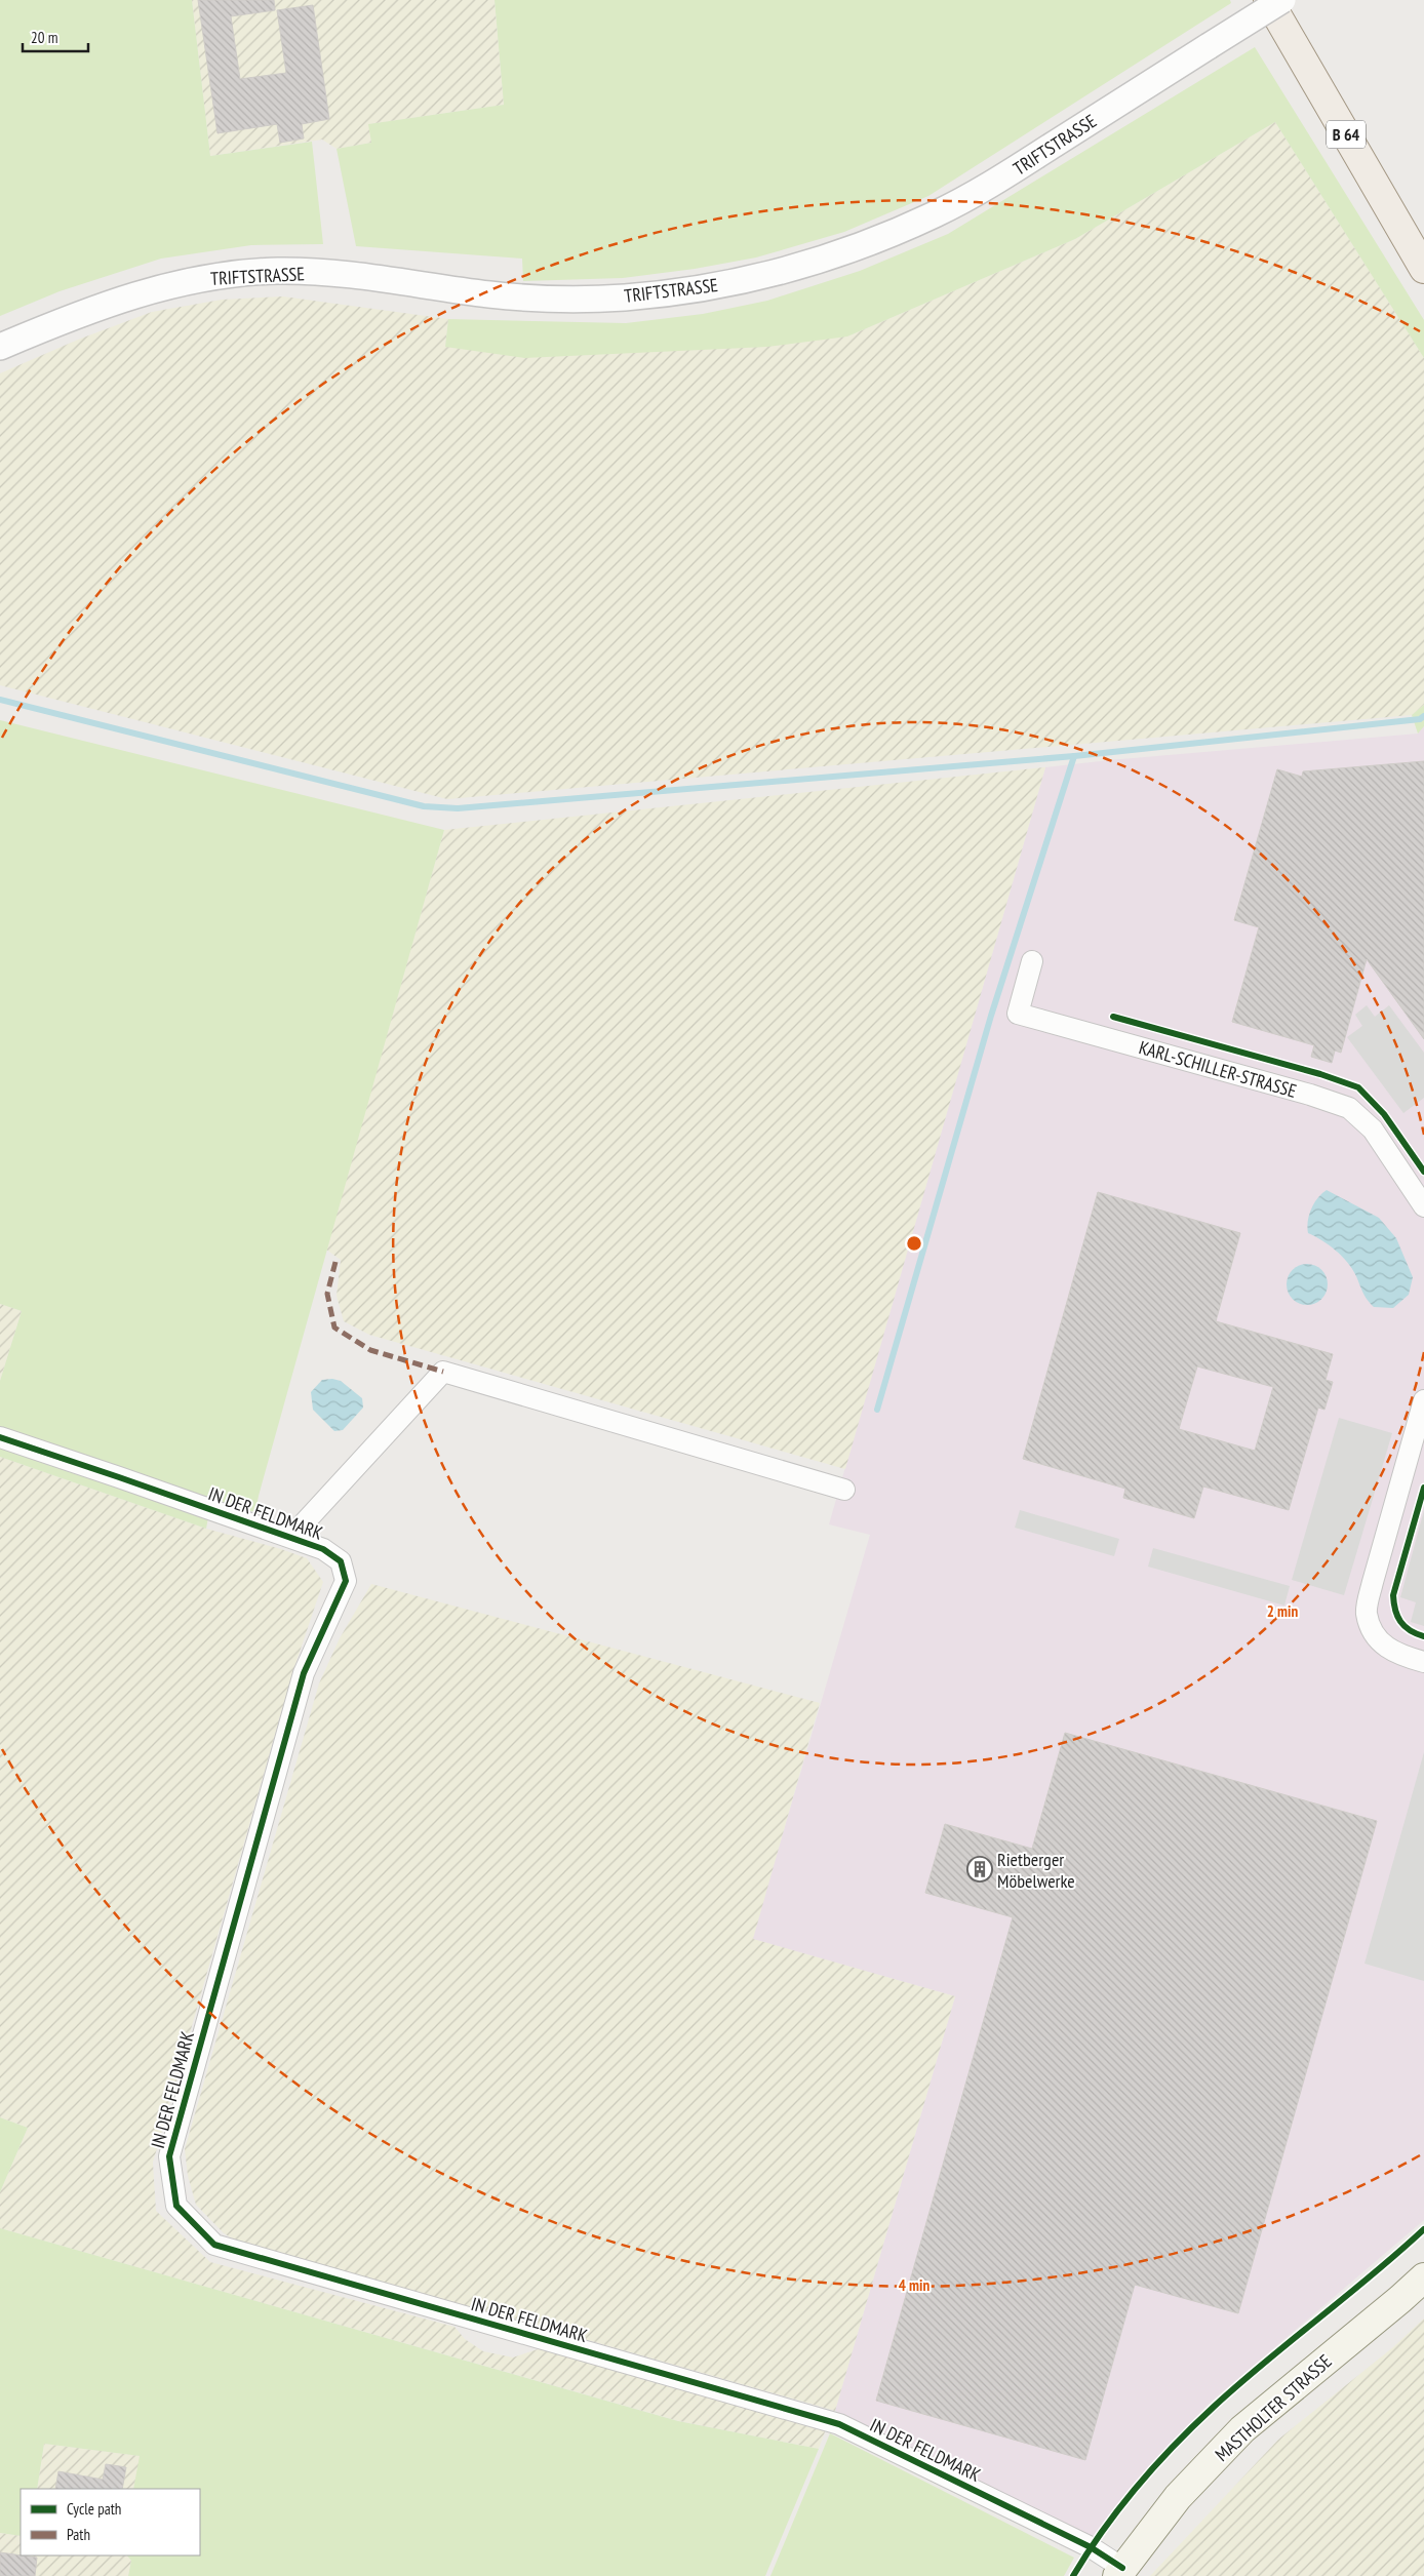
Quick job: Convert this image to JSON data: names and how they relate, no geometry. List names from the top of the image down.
{
  "streets": {
    "main road": ["B 64", "MASTHOLTER STRASSE"],
    "street": ["TRIFTSTRASSE", "KARL-SCHILLER-STRASSE", "IN DER FELDMARK"]
  },
  "crossings": [
    ["IN DER FELDMARK", "MASTHOLTER STRASSE"]
  ],
  "places": {
    "building": ["Rietberger Möbelwerke"]
  },
  "legend": ["Cycle path", "Path"],
  "scale_bar": "20 m",
  "rings": ["2 min", "4 min"]
}
